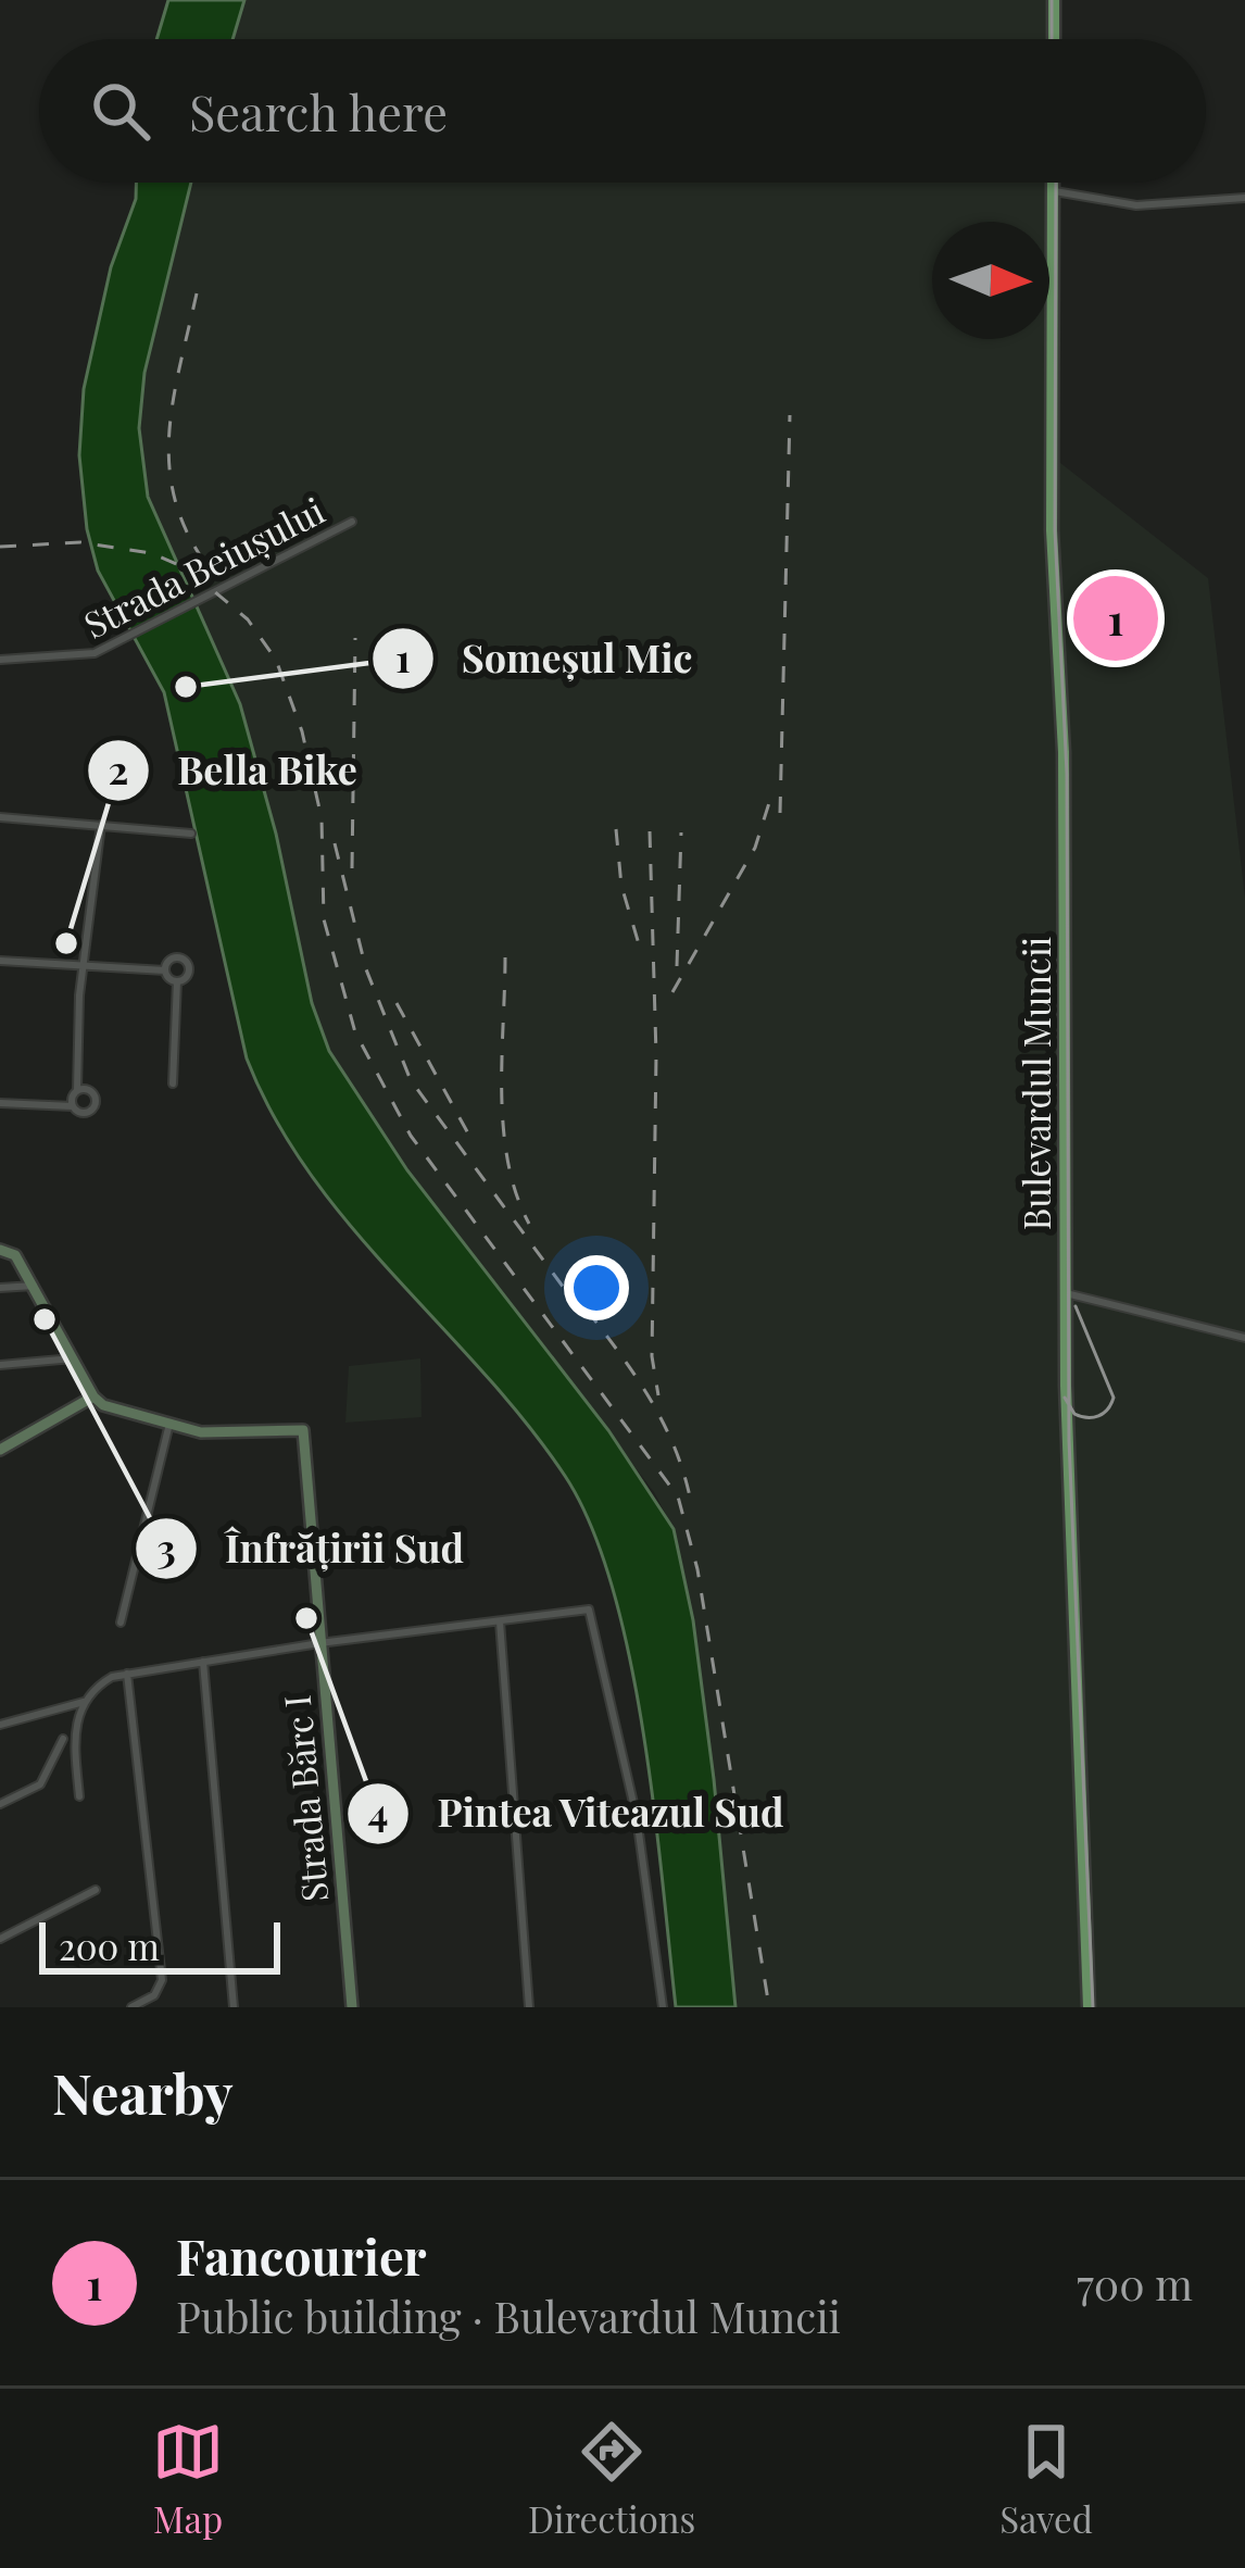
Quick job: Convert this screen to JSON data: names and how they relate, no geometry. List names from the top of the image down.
{
  "streets": {
    "main road": ["Bulevardul Muncii"],
    "street": ["Strada Beiușului", "Strada Bărc I"]
  },
  "places": [
    "Someșul Mic",
    "Bella Bike",
    "Înfrățirii Sud",
    "Pintea Viteazul Sud"
  ],
  "scale_bar": "200 m",
  "north": "right",
  "page": {
    "search": "Search here",
    "pins": "1",
    "scale": "200 m",
    "heading": "Nearby",
    "list": [
      {
        "mark": "1",
        "name": "Fancourier",
        "note": "Public building · Bulevardul Muncii",
        "value": "700 m"
      }
    ],
    "nav": ["Map", "Directions", "Saved"]
  }
}
